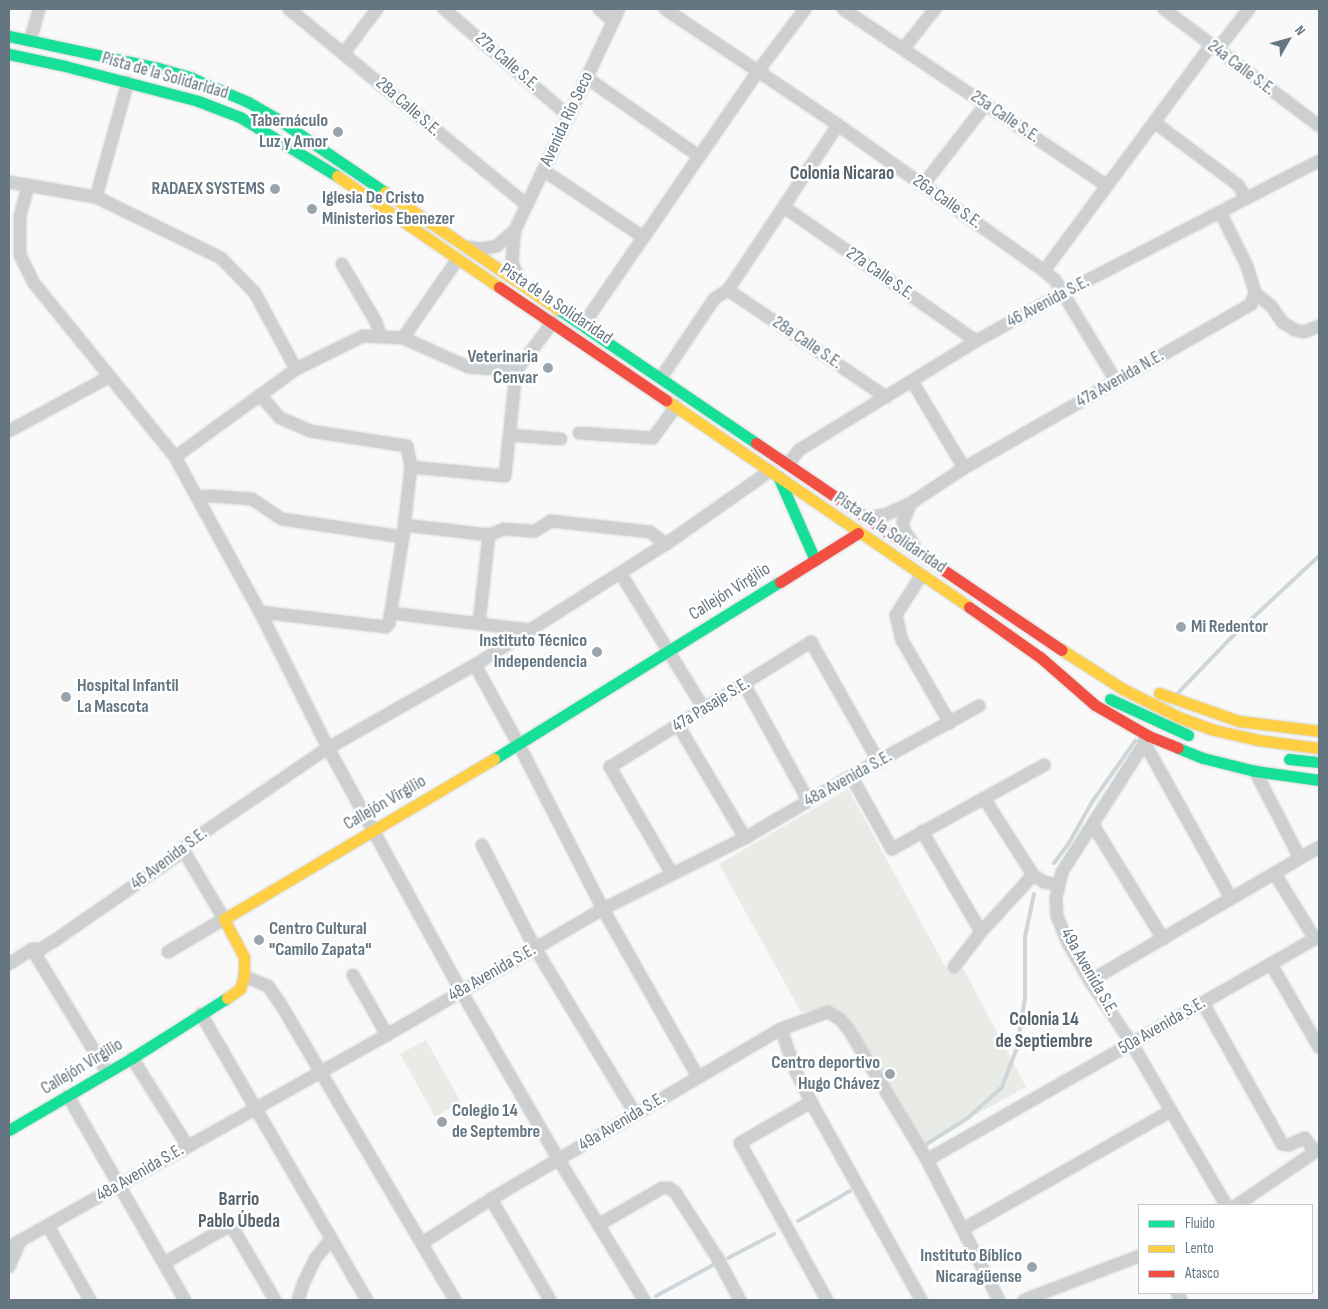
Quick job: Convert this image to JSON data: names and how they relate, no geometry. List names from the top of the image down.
{
  "streets": {
    "main road": ["Pista de la Solidaridad", "Callejón Virgilio"],
    "street": [
      "27a Calle S.E.",
      "24a Calle S.E.",
      "28a Calle S.E.",
      "25a Calle S.E.",
      "Avenida Río Seco",
      "26a Calle S.E.",
      "46 Avenida S.E.",
      "47a Avenida N.E.",
      "47a Pasaje S.E.",
      "48a Avenida S.E.",
      "49a Avenida S.E.",
      "50a Avenida S.E."
    ]
  },
  "crossings": [
    ["27a Calle S.E.", "Avenida Río Seco"],
    ["27a Calle S.E.", "46 Avenida S.E."],
    ["Pista de la Solidaridad", "Avenida Río Seco"],
    ["Pista de la Solidaridad", "46 Avenida S.E."],
    ["Pista de la Solidaridad", "47a Avenida N.E."],
    ["Pista de la Solidaridad", "Callejón Virgilio"],
    ["Pista de la Solidaridad", "49a Avenida S.E."],
    ["28a Calle S.E.", "Avenida Río Seco"],
    ["28a Calle S.E.", "46 Avenida S.E."],
    ["26a Calle S.E.", "46 Avenida S.E."],
    ["26a Calle S.E.", "47a Avenida N.E."],
    ["47a Pasaje S.E.", "48a Avenida S.E."],
    ["49a Avenida S.E.", "50a Avenida S.E."]
  ],
  "districts": ["Colonia Nicarao", "Colonia 14 de Septiembre", "Barrio Pablo Úbeda"],
  "places": [
    "Tabernáculo Luz y Amor",
    "RADAEX SYSTEMS",
    "Iglesia De Cristo Ministerios Ebenezer",
    "Veterinaria Cenvar",
    "Mi Redentor",
    "Instituto Técnico Independencia",
    "Hospital Infantil La Mascota",
    "Centro Cultural \"Camilo Zapata\"",
    "Centro deportivo Hugo Chávez",
    "Colegio 14 de Septembre",
    "Instituto Bíblico Nicaragüense"
  ],
  "legend": ["Fluido", "Lento", "Atasco"],
  "north": "top right"
}
